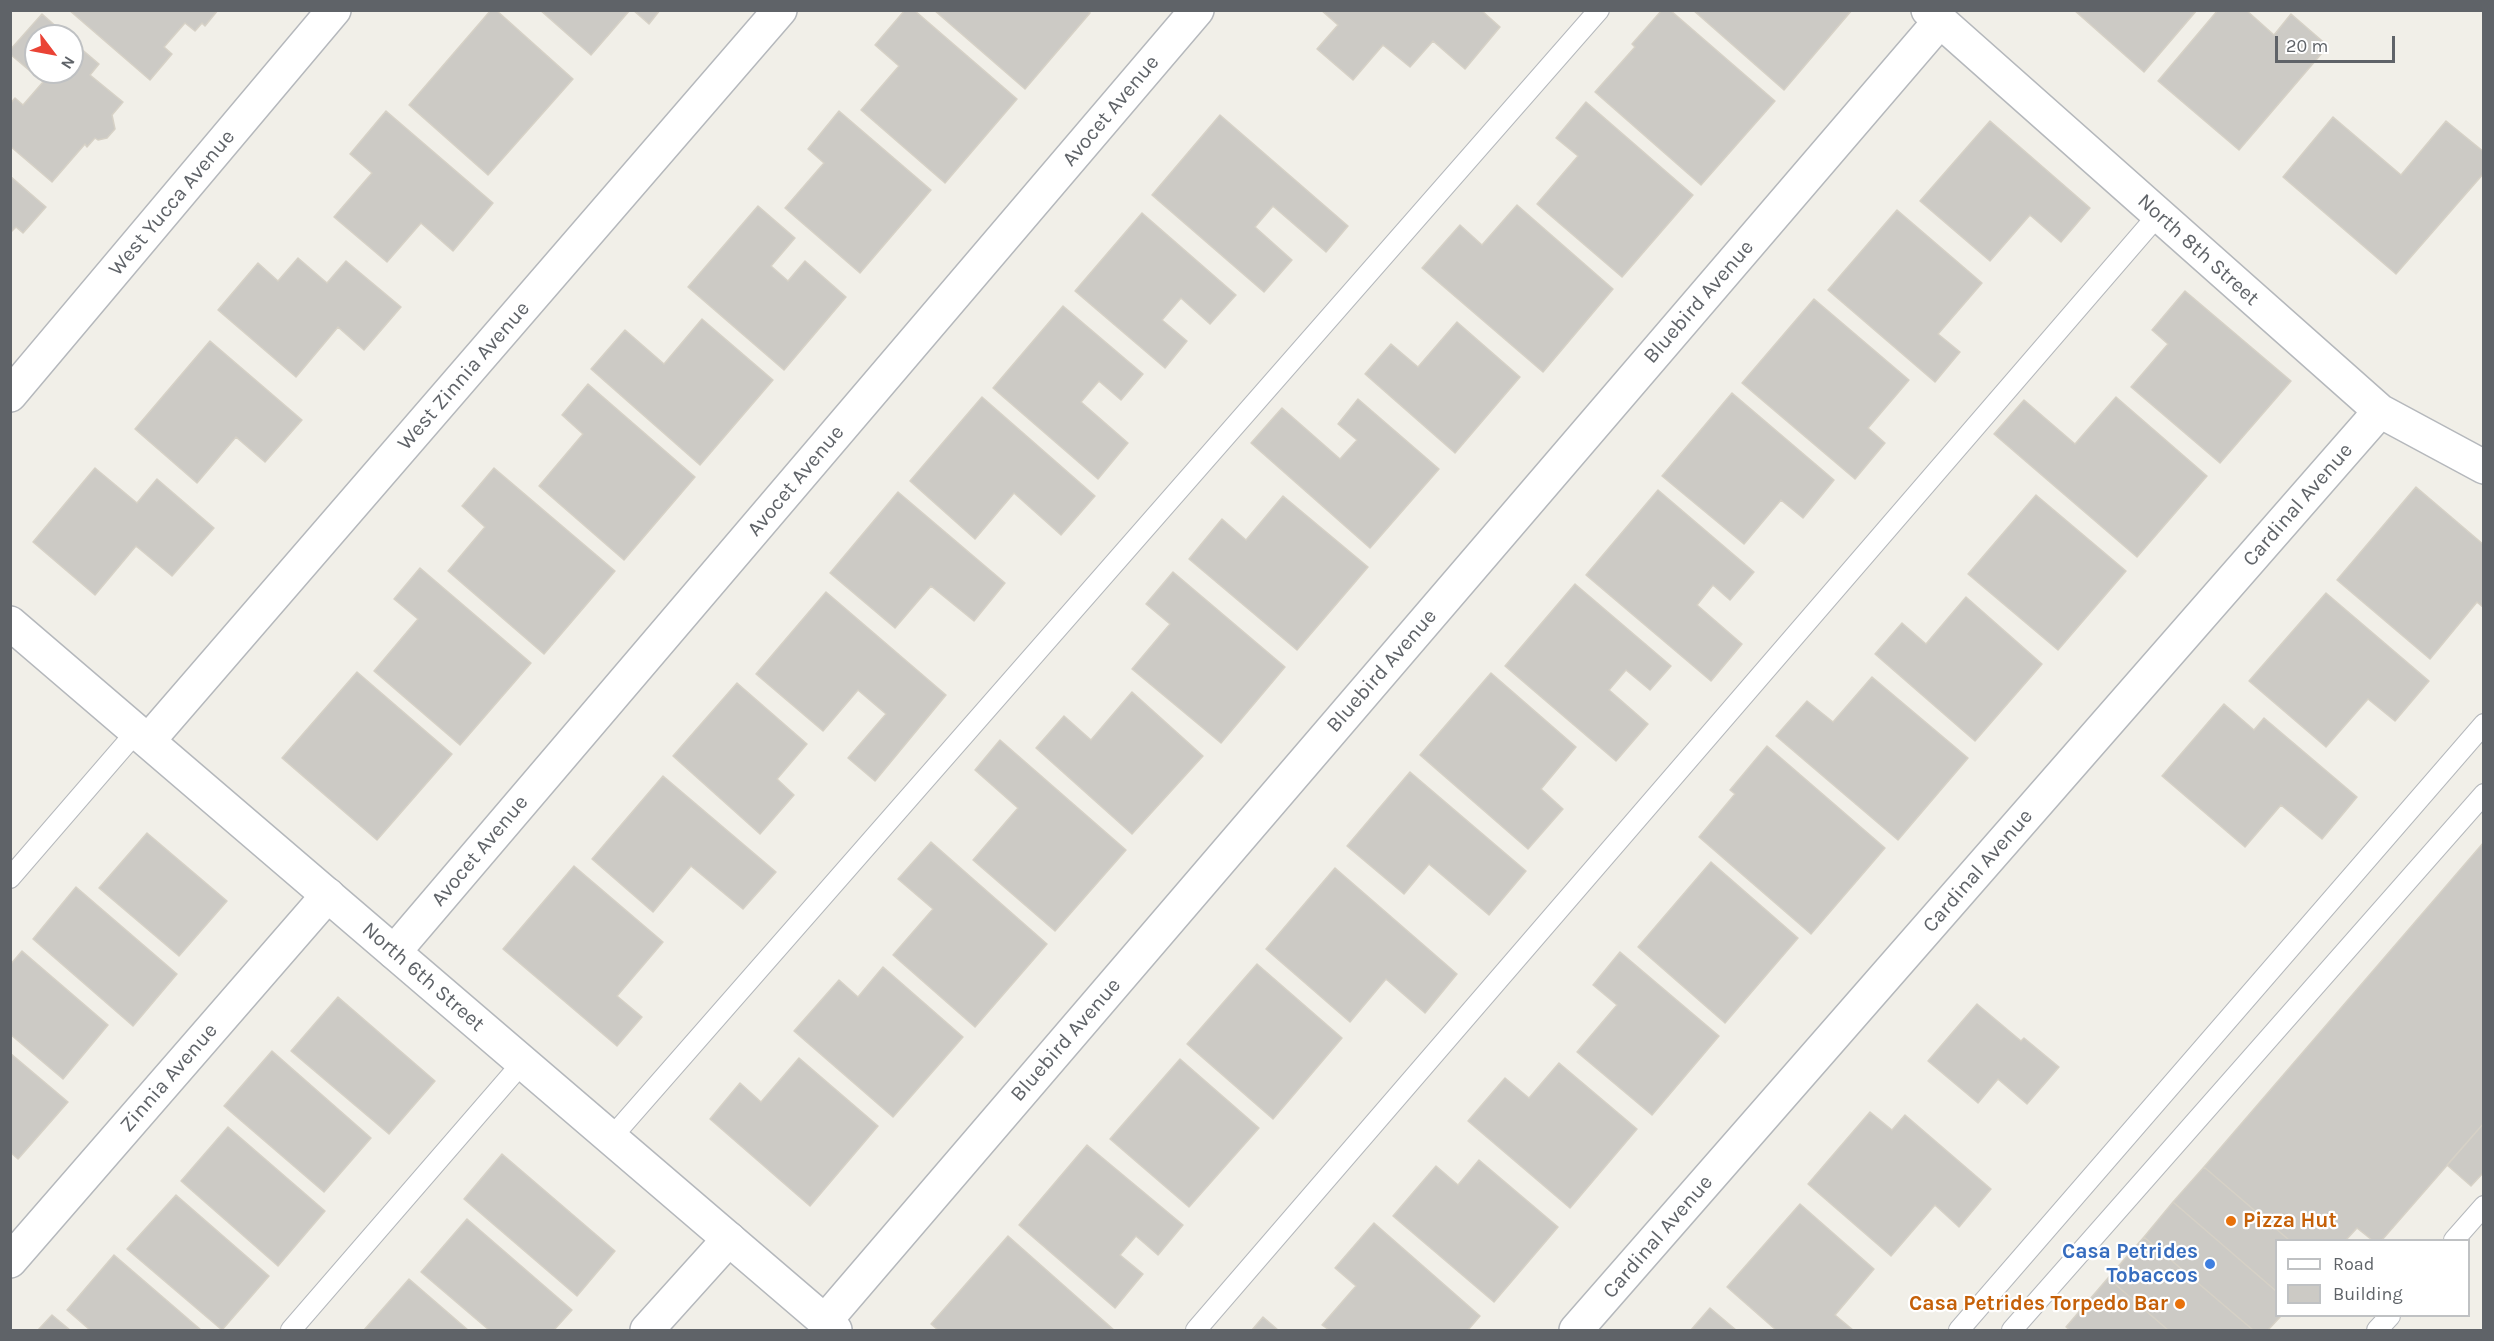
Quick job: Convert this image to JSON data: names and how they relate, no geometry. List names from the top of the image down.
{
  "streets": {
    "street": [
      "Avocet Avenue",
      "West Yucca Avenue",
      "North 8th Street",
      "Bluebird Avenue",
      "West Zinnia Avenue",
      "Cardinal Avenue",
      "North 6th Street",
      "Zinnia Avenue"
    ]
  },
  "crossings": [
    ["Avocet Avenue", "North 6th Street"],
    ["North 8th Street", "Bluebird Avenue"],
    ["North 8th Street", "Cardinal Avenue"],
    ["Bluebird Avenue", "North 6th Street"],
    ["West Zinnia Avenue", "North 6th Street"],
    ["North 6th Street", "Zinnia Avenue"]
  ],
  "places": ["Pizza Hut", "Casa Petrides Tobaccos", "Casa Petrides Torpedo Bar"],
  "legend": ["Road", "Building"],
  "scale_bar": "20 m",
  "north": "bottom right"
}
